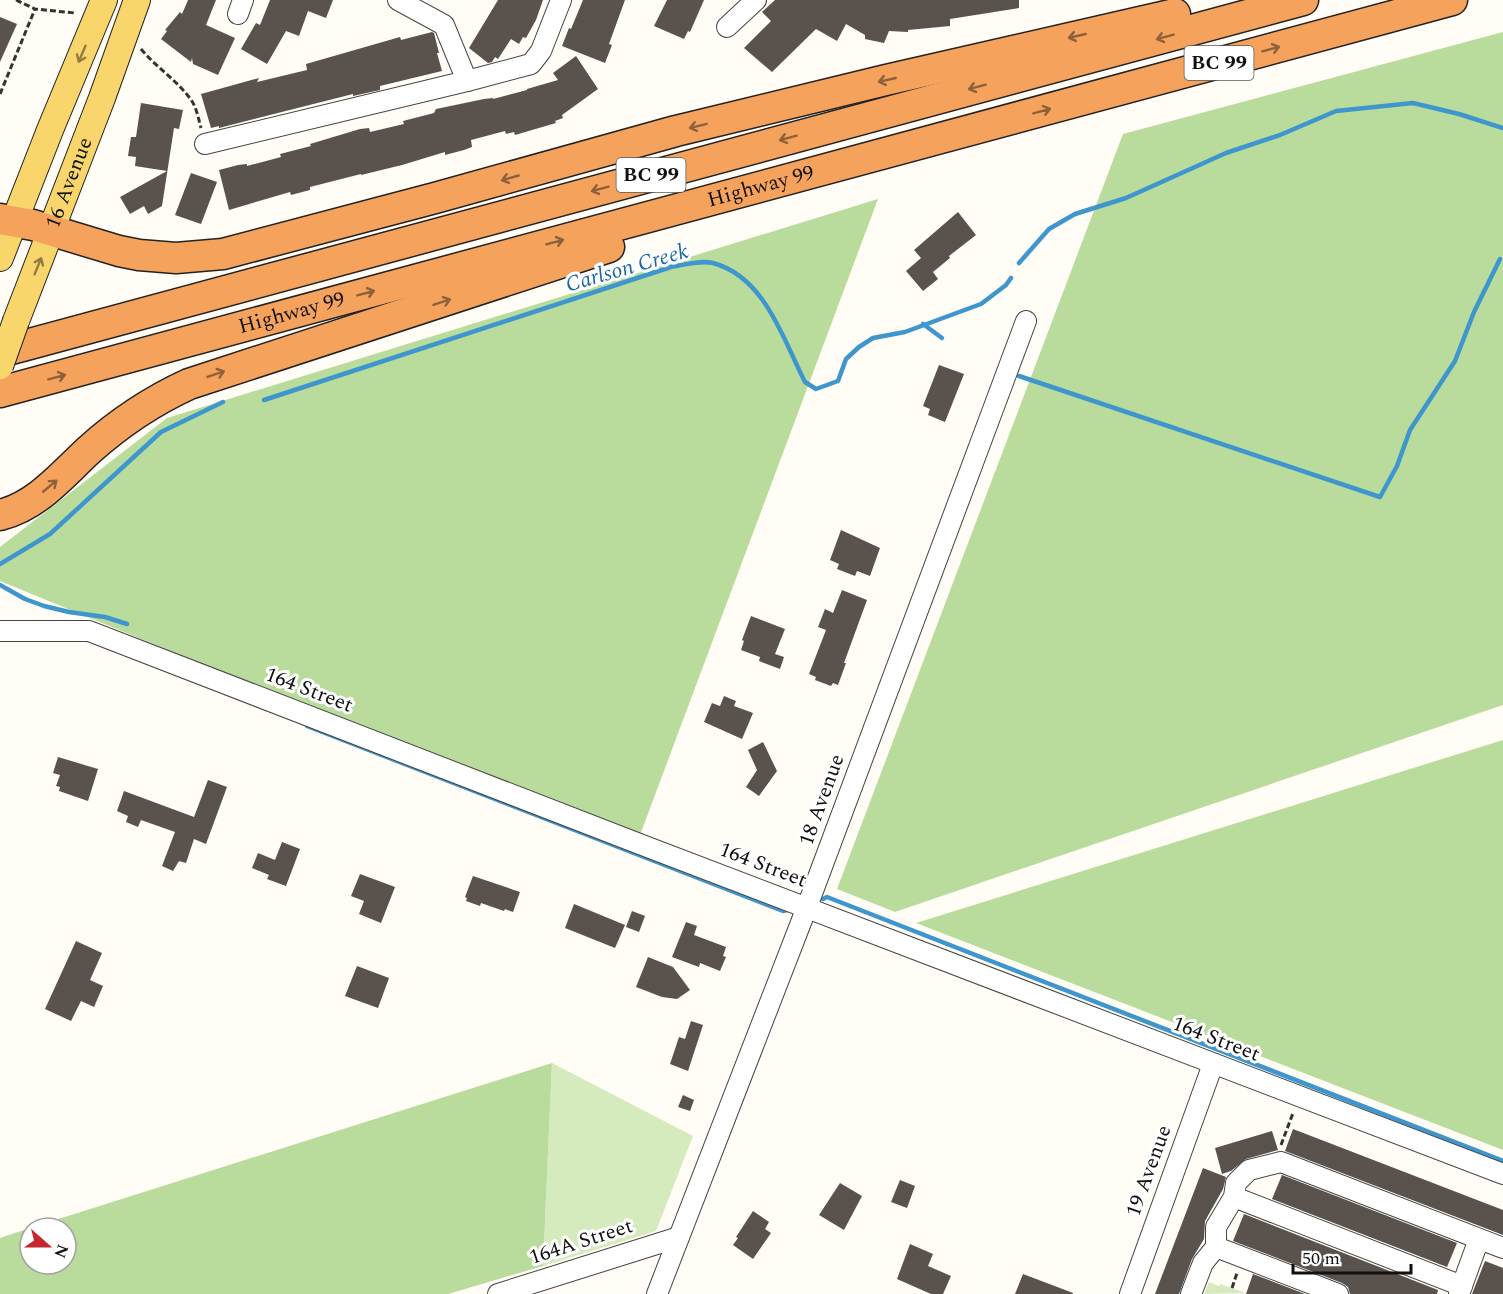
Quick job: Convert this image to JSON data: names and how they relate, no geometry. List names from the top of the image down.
{
  "streets": {
    "highway": ["BC 99", "Highway 99"],
    "main road": ["16 Avenue"],
    "street": [
      "164 Street",
      "18 Avenue",
      "19 Avenue",
      "164A Street"
    ]
  },
  "crossings": [
    ["164 Street", "18 Avenue"],
    ["164 Street", "19 Avenue"],
    ["18 Avenue", "164A Street"]
  ],
  "water": ["Carlson Creek"],
  "scale_bar": "50 m",
  "north": "right"
}
